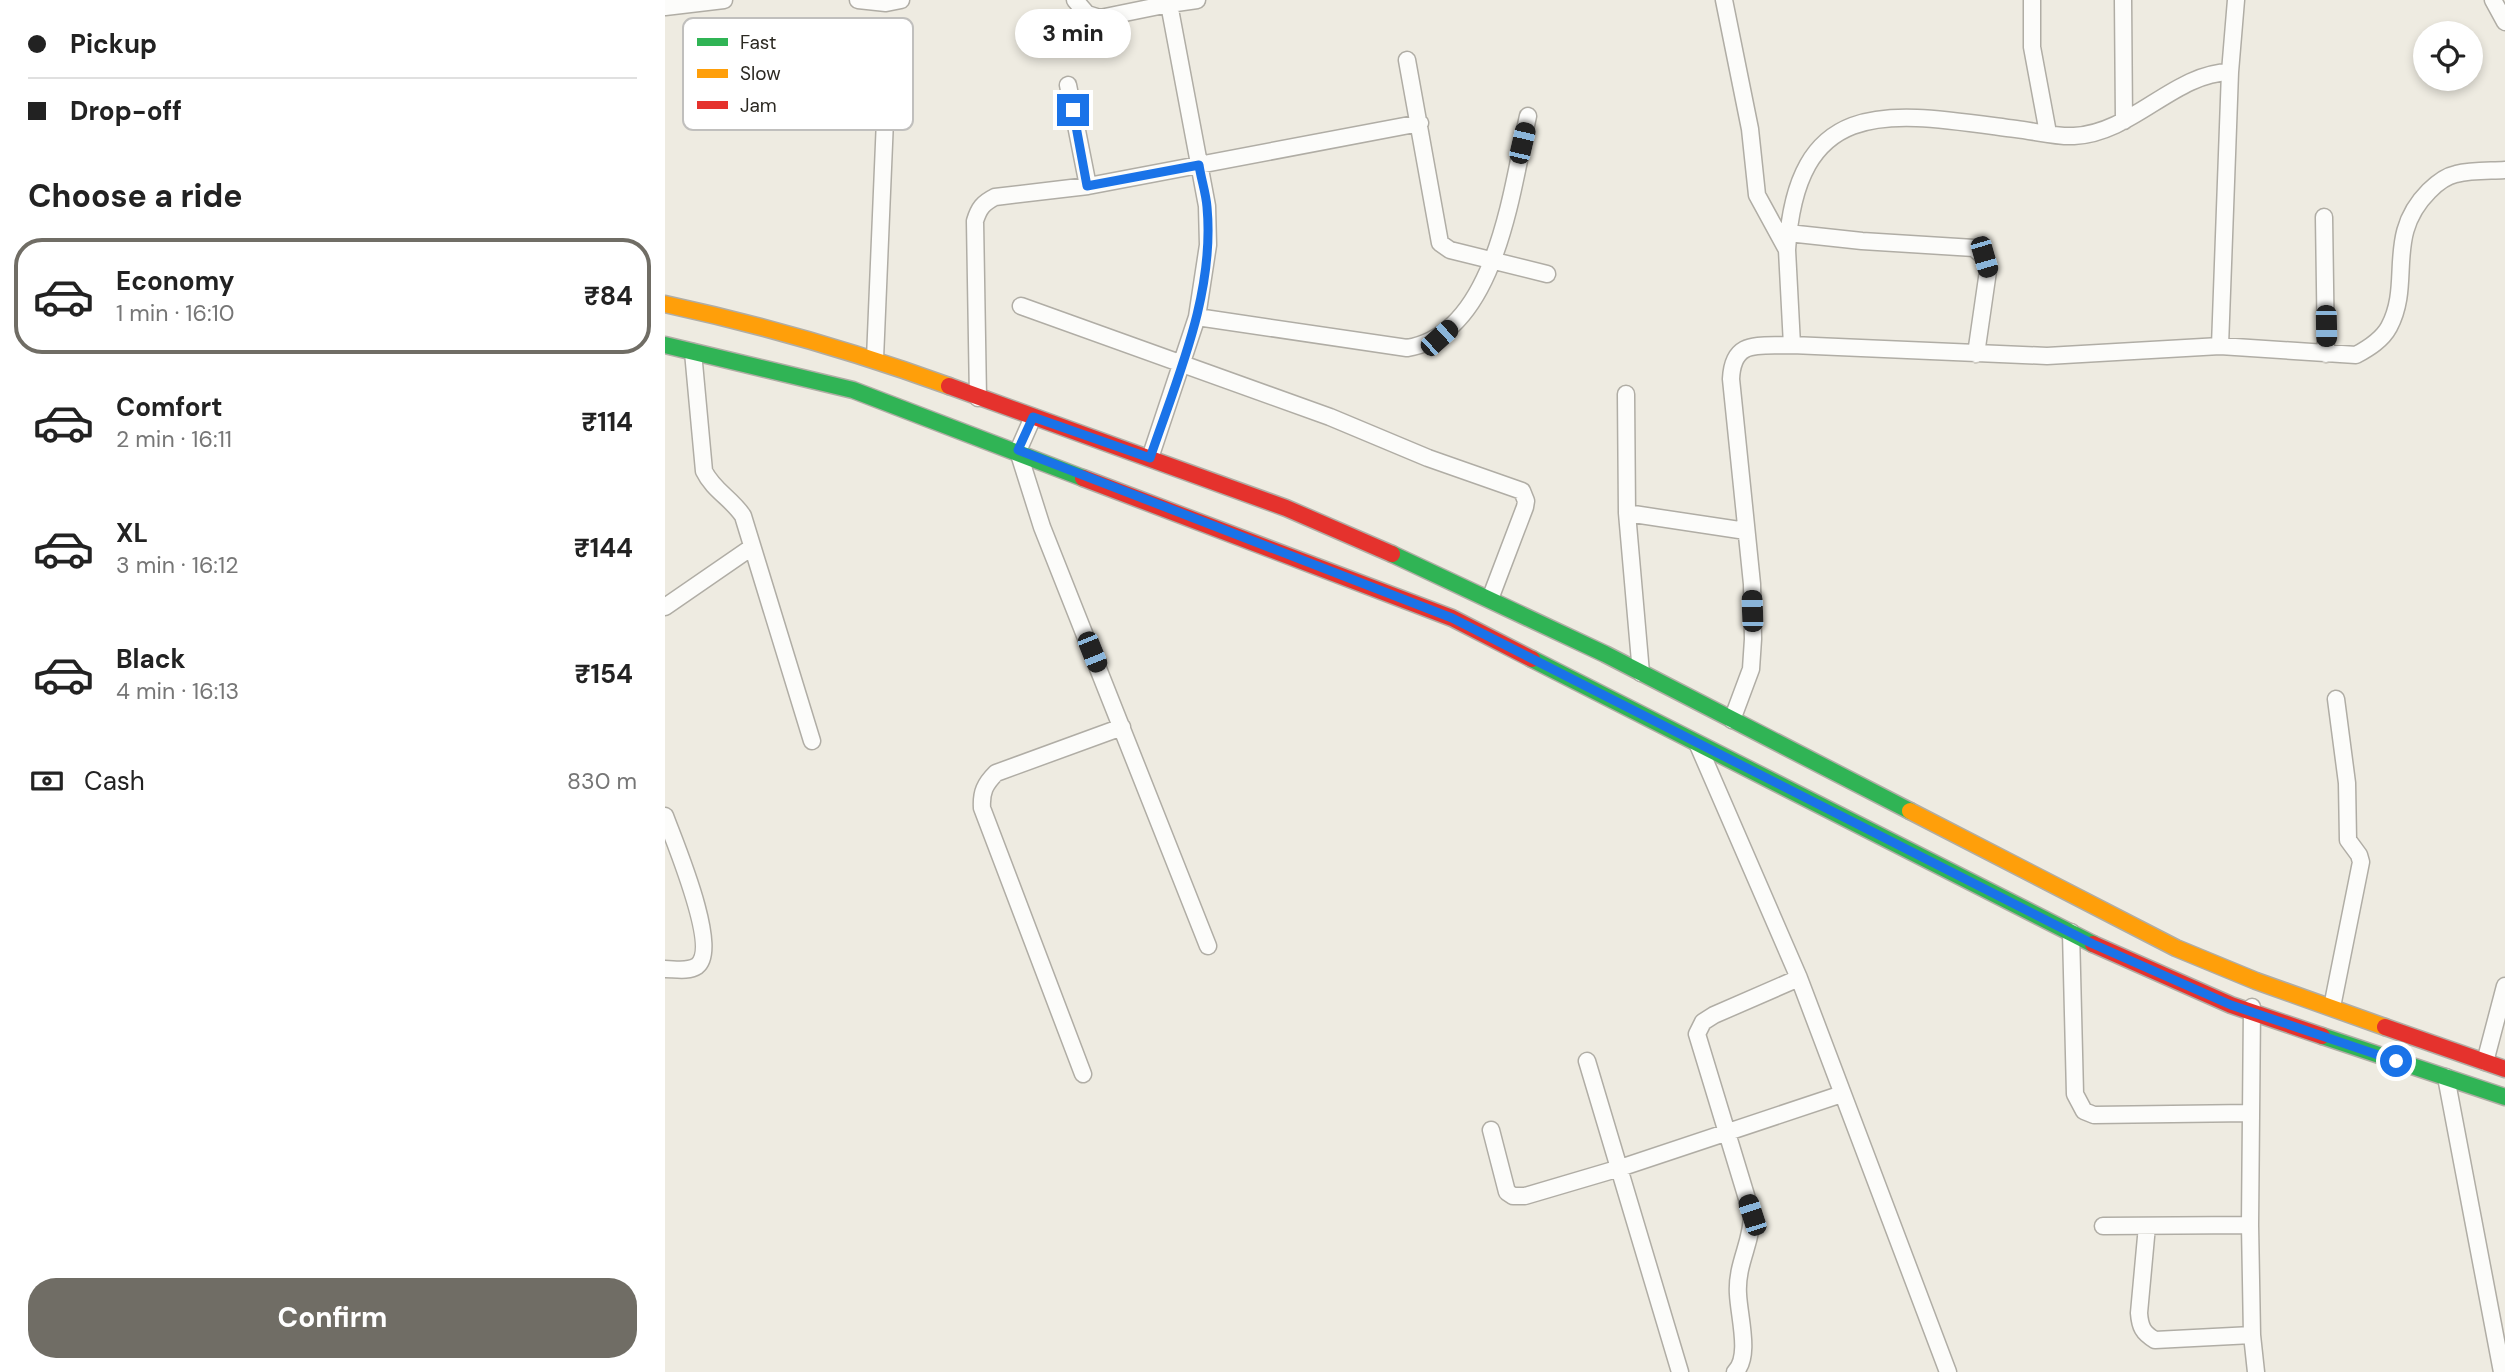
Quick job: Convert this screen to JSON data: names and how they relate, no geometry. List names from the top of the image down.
{
  "legend": ["Fast", "Slow", "Jam"],
  "page": {
    "banner": ["Pickup", "Drop-off"],
    "bubble": "3 min",
    "heading": "Choose a ride",
    "list": [
      {
        "name": "Economy",
        "note": "1 min · 16:10",
        "value": "₹84"
      },
      {
        "name": "Comfort",
        "note": "2 min · 16:11",
        "value": "₹114"
      },
      {
        "name": "XL",
        "note": "3 min · 16:12",
        "value": "₹144"
      },
      {
        "name": "Black",
        "note": "4 min · 16:13",
        "value": "₹154"
      }
    ],
    "pay": ["Cash", "830 m"],
    "buttons": "Confirm"
  }
}
